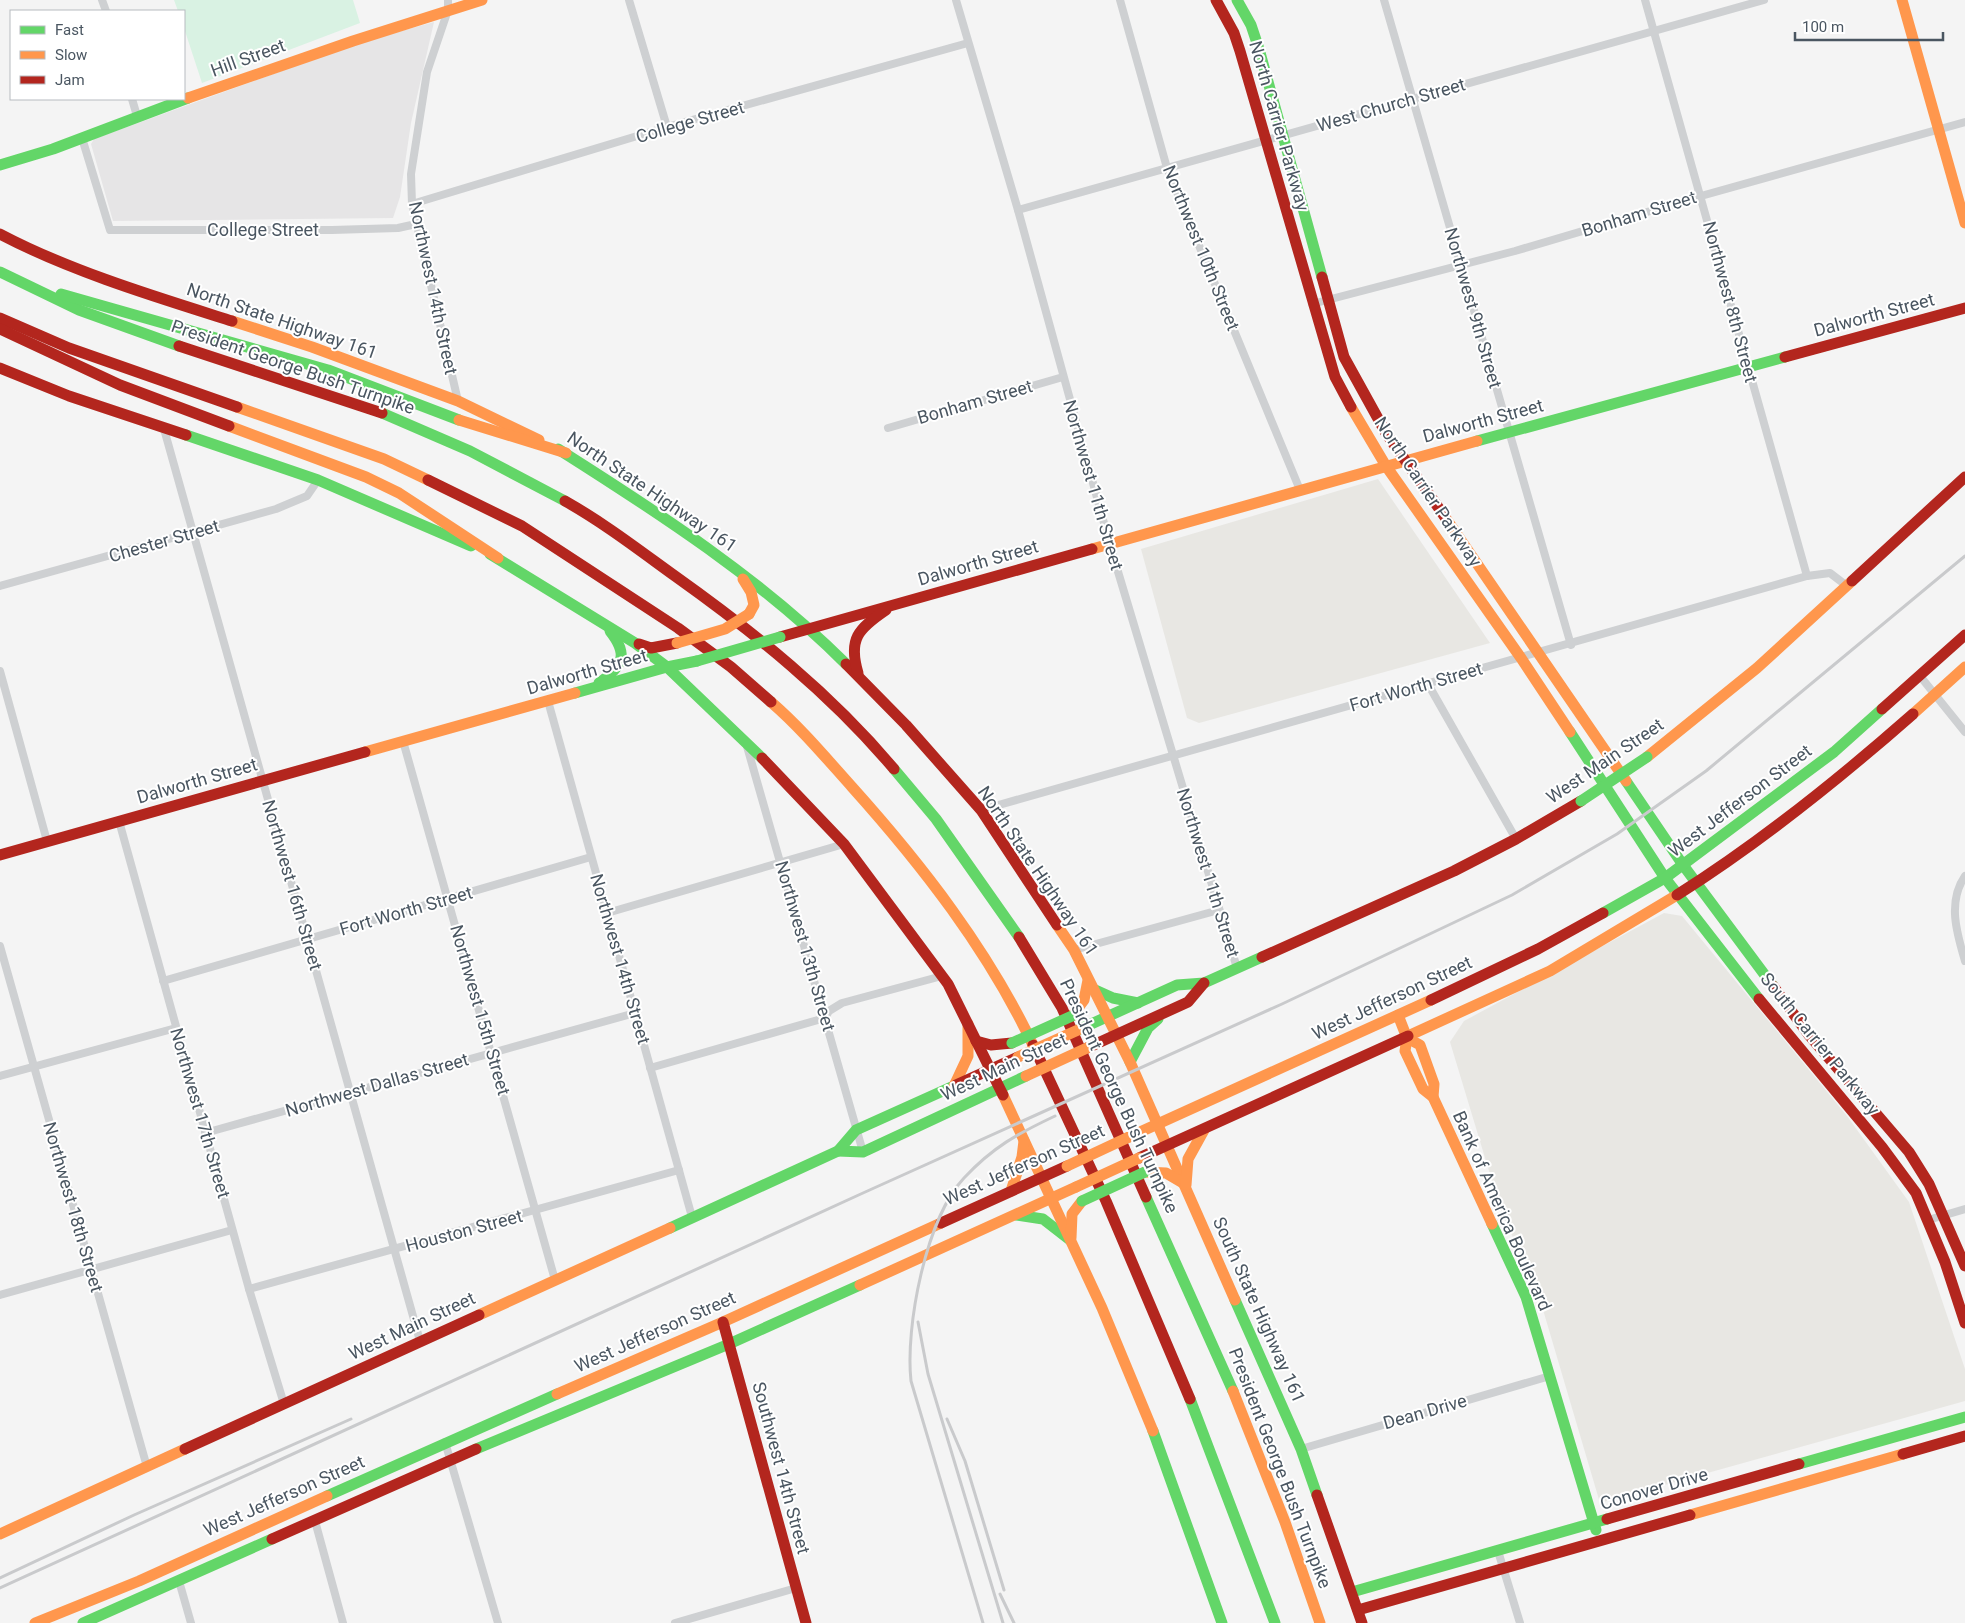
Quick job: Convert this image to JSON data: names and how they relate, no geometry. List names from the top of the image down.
{
  "streets": {
    "main road": [
      "Hill Street",
      "North Carrier Parkway",
      "Dalworth Street",
      "North State Highway 161",
      "President George Bush Turnpike",
      "West Main Street",
      "West Jefferson Street",
      "South Carrier Parkway",
      "Bank of America Boulevard",
      "South State Highway 161",
      "Southwest 14th Street",
      "Conover Drive"
    ],
    "street": [
      "West Church Street",
      "College Street",
      "Bonham Street",
      "Northwest 10th Street",
      "Northwest 14th Street",
      "Northwest 8th Street",
      "Northwest 9th Street",
      "Northwest 11th Street",
      "Chester Street",
      "Fort Worth Street",
      "Northwest 16th Street",
      "Northwest 13th Street",
      "Northwest 15th Street",
      "Northwest Dallas Street",
      "Northwest 17th Street",
      "Northwest 18th Street",
      "Houston Street",
      "Dean Drive"
    ]
  },
  "crossings": [
    ["Hill Street", "College Street"],
    ["Hill Street", "Northwest 14th Street"],
    ["West Church Street", "North Carrier Parkway"],
    ["West Church Street", "Northwest 10th Street"],
    ["West Church Street", "Northwest 8th Street"],
    ["West Church Street", "Northwest 9th Street"],
    ["West Church Street", "Northwest 11th Street"],
    ["College Street", "Northwest 14th Street"],
    ["College Street", "Northwest 11th Street"],
    ["North Carrier Parkway", "Bonham Street"],
    ["North Carrier Parkway", "Dalworth Street"],
    ["North Carrier Parkway", "Fort Worth Street"],
    ["North Carrier Parkway", "South Carrier Parkway"],
    ["Bonham Street", "Northwest 8th Street"],
    ["Bonham Street", "Northwest 9th Street"],
    ["Bonham Street", "Northwest 11th Street"],
    ["Northwest 10th Street", "Dalworth Street"],
    ["Northwest 14th Street", "Dalworth Street"],
    ["Northwest 14th Street", "North State Highway 161"],
    ["Northwest 14th Street", "Fort Worth Street"],
    ["Northwest 14th Street", "West Main Street"],
    ["Northwest 14th Street", "Northwest Dallas Street"],
    ["Northwest 14th Street", "Houston Street"],
    ["Northwest 8th Street", "Dalworth Street"],
    ["Northwest 8th Street", "Fort Worth Street"],
    ["Northwest 9th Street", "Dalworth Street"],
    ["Northwest 9th Street", "Fort Worth Street"],
    ["Dalworth Street", "North State Highway 161"],
    ["Dalworth Street", "Northwest 11th Street"],
    ["Dalworth Street", "Northwest 16th Street"],
    ["Dalworth Street", "Northwest 15th Street"],
    ["Dalworth Street", "Northwest 17th Street"],
    ["North State Highway 161", "Fort Worth Street"],
    ["North State Highway 161", "West Main Street"],
    ["North State Highway 161", "South State Highway 161"],
    ["Northwest 11th Street", "Fort Worth Street"],
    ["Northwest 11th Street", "West Main Street"],
    ["Chester Street", "Northwest 16th Street"],
    ["Fort Worth Street", "West Main Street"],
    ["Fort Worth Street", "Northwest 16th Street"],
    ["Fort Worth Street", "Northwest 15th Street"],
    ["Fort Worth Street", "Northwest 17th Street"],
    ["West Main Street", "Northwest 16th Street"],
    ["West Main Street", "Northwest 13th Street"],
    ["West Main Street", "Northwest 15th Street"],
    ["West Main Street", "Northwest 17th Street"],
    ["West Main Street", "Northwest 18th Street"],
    ["West Main Street", "South State Highway 161"],
    ["West Jefferson Street", "South Carrier Parkway"],
    ["West Jefferson Street", "Bank of America Boulevard"],
    ["West Jefferson Street", "South State Highway 161"],
    ["West Jefferson Street", "Southwest 14th Street"],
    ["Northwest 16th Street", "Northwest Dallas Street"],
    ["Northwest 16th Street", "Houston Street"],
    ["Northwest 15th Street", "Northwest Dallas Street"],
    ["Northwest 15th Street", "Houston Street"],
    ["Northwest Dallas Street", "Northwest 17th Street"],
    ["Northwest 17th Street", "Houston Street"],
    ["Bank of America Boulevard", "Dean Drive"],
    ["Bank of America Boulevard", "Conover Drive"],
    ["South State Highway 161", "Dean Drive"],
    ["South State Highway 161", "Conover Drive"]
  ],
  "legend": ["Fast", "Slow", "Jam"],
  "scale_bar": "100 m"
}
